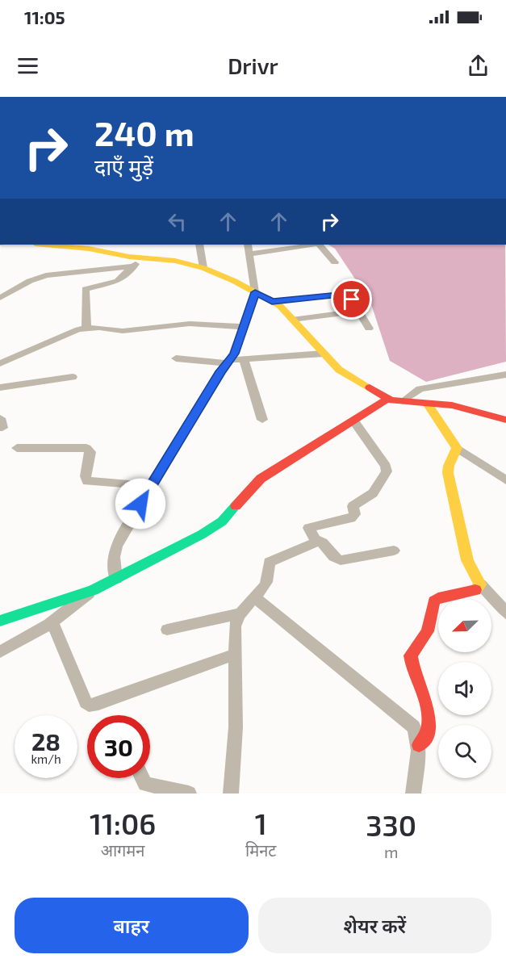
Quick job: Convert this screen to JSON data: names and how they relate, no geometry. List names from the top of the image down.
{
  "north": "bottom left",
  "page": {
    "status": "11:05",
    "header": "Drivr",
    "turn": ["240 m", "दाएँ मुड़ें"],
    "speed": "28 km/h",
    "limit": "30",
    "eta": [
      "11:06",
      "आगमन",
      "1",
      "मिनट",
      "330",
      "m"
    ],
    "buttons": ["बाहर", "शेयर करें"]
  }
}
